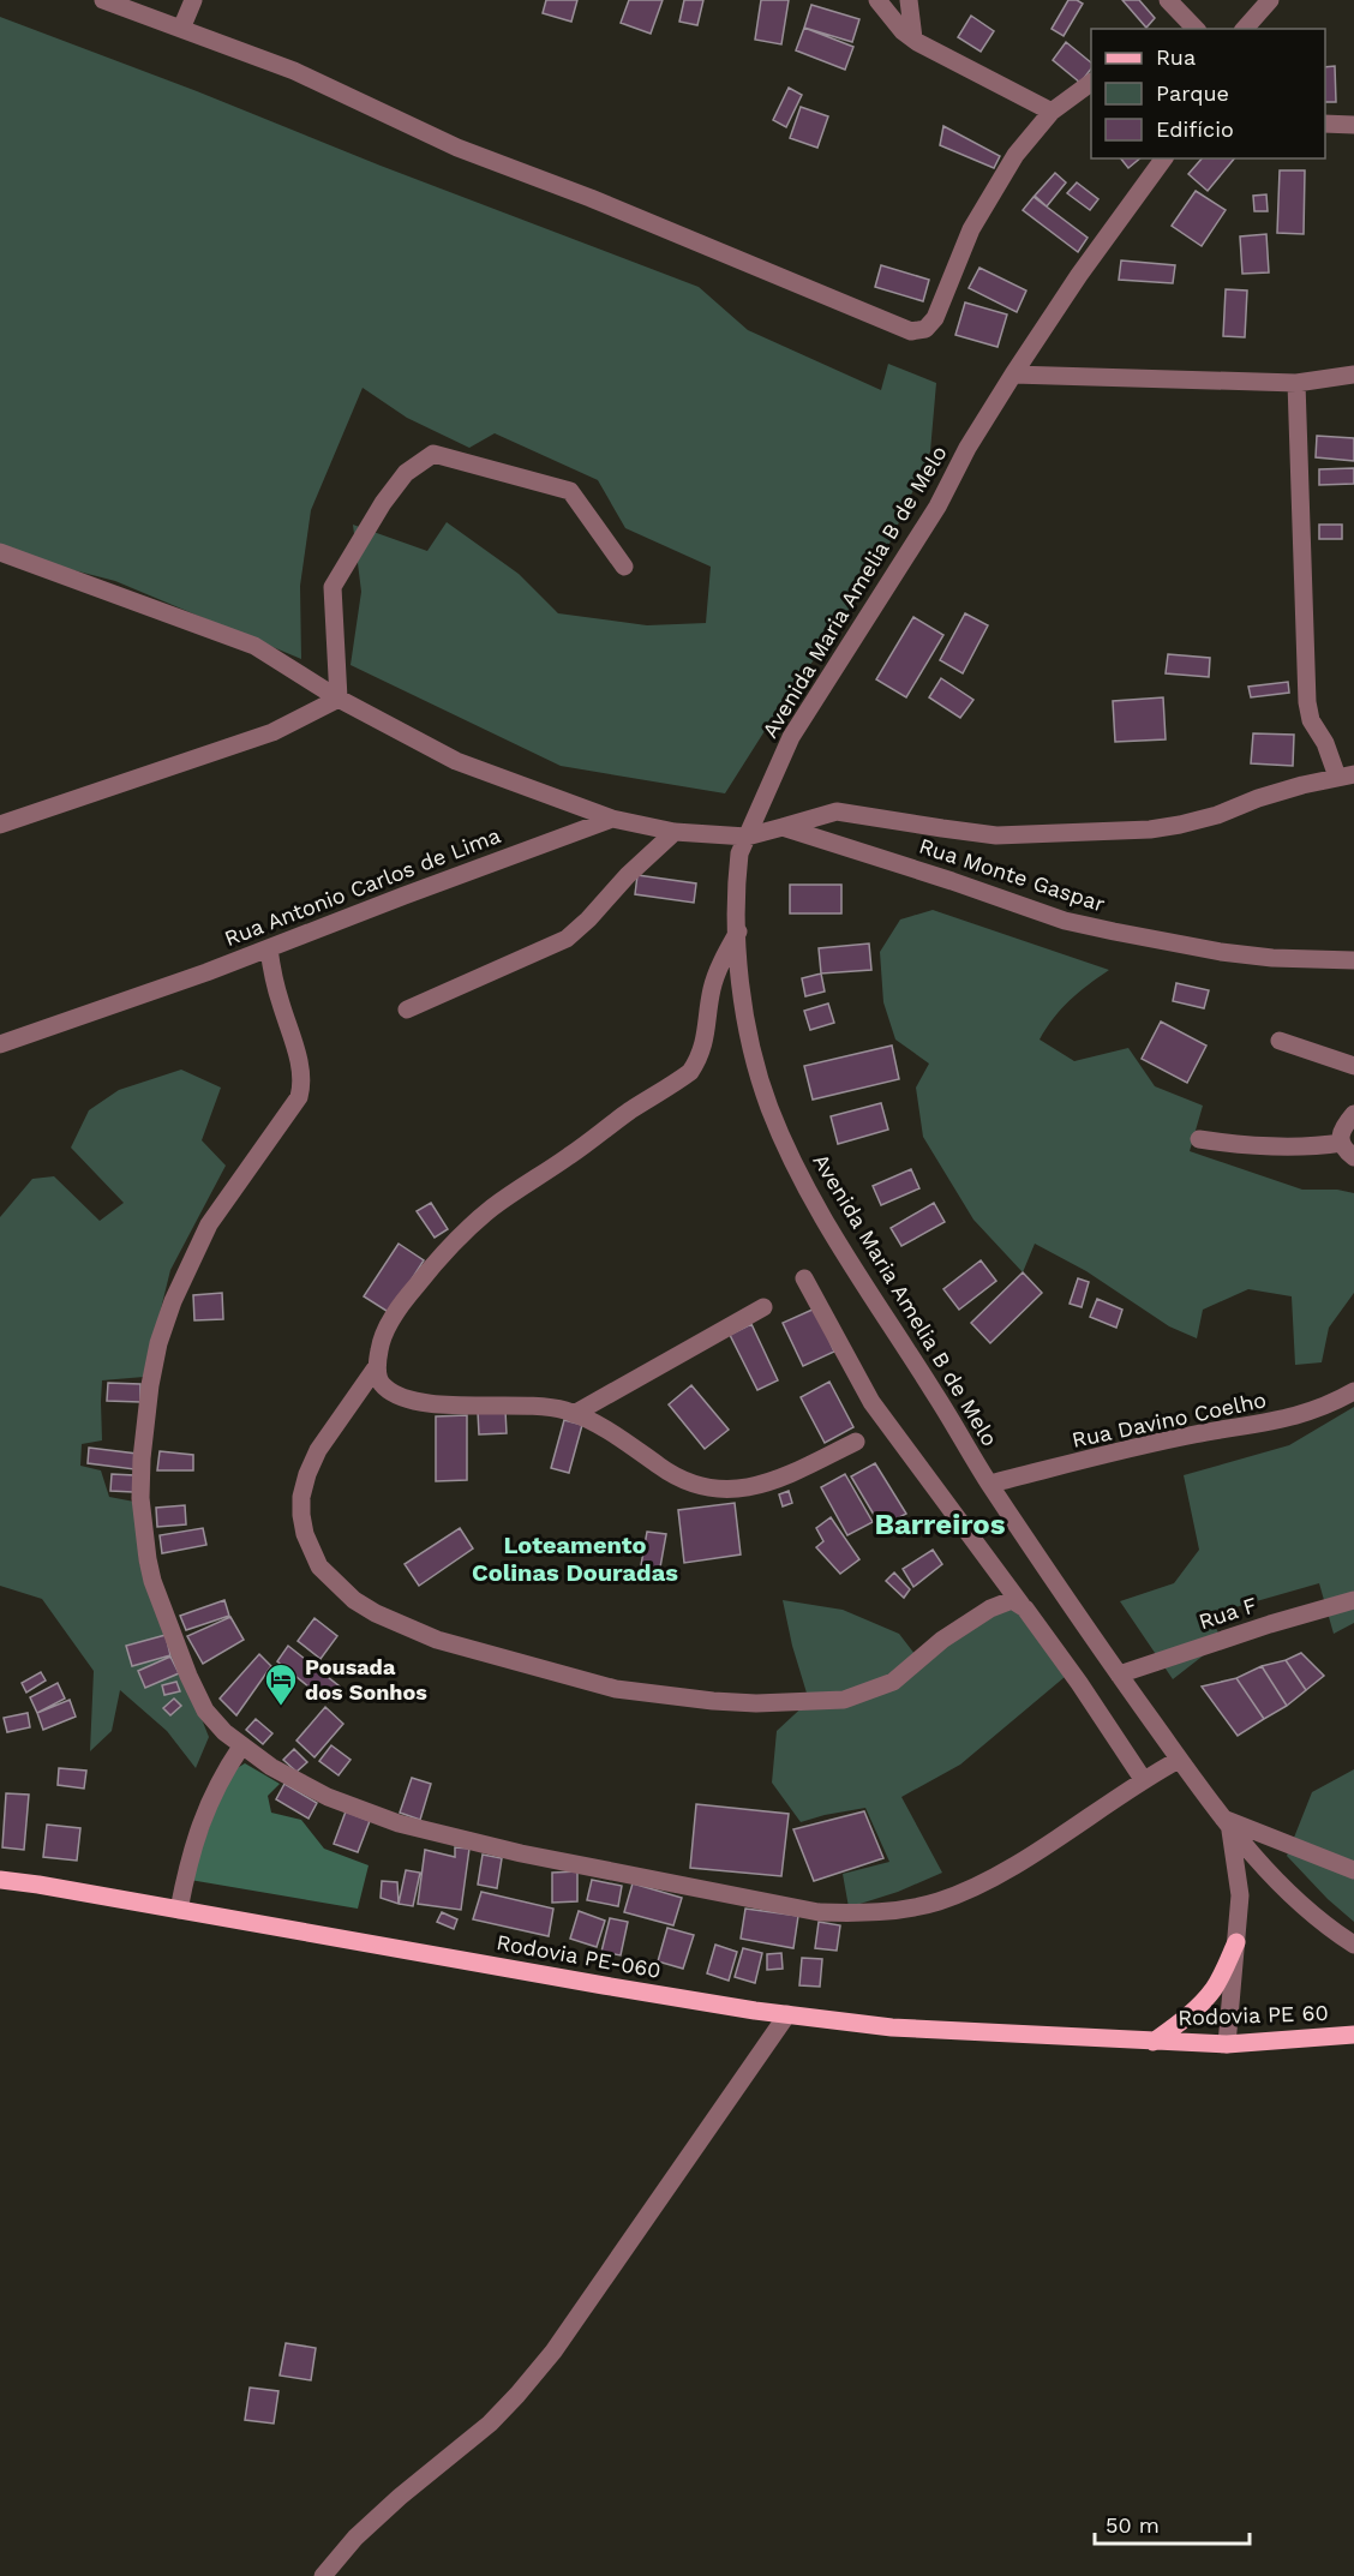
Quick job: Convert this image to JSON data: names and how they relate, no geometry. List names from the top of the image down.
{
  "streets": {
    "main road": ["Rodovia PE-060", "Rodovia PE 60"],
    "street": [
      "Avenida Maria Amelia B de Melo",
      "Rua Monte Gaspar",
      "Rua Antonio Carlos de Lima",
      "Rua Davino Coelho",
      "Rua F"
    ]
  },
  "crossings": [
    ["Avenida Maria Amelia B de Melo", "Rua Davino Coelho"],
    ["Avenida Maria Amelia B de Melo", "Rua F"],
    ["Rodovia PE-060", "Rodovia PE 60"]
  ],
  "districts": ["Barreiros", "Loteamento Colinas Douradas"],
  "places": {
    "hotel": ["Pousada dos Sonhos"]
  },
  "legend": ["Rua", "Parque", "Edifício"],
  "scale_bar": "50 m"
}
